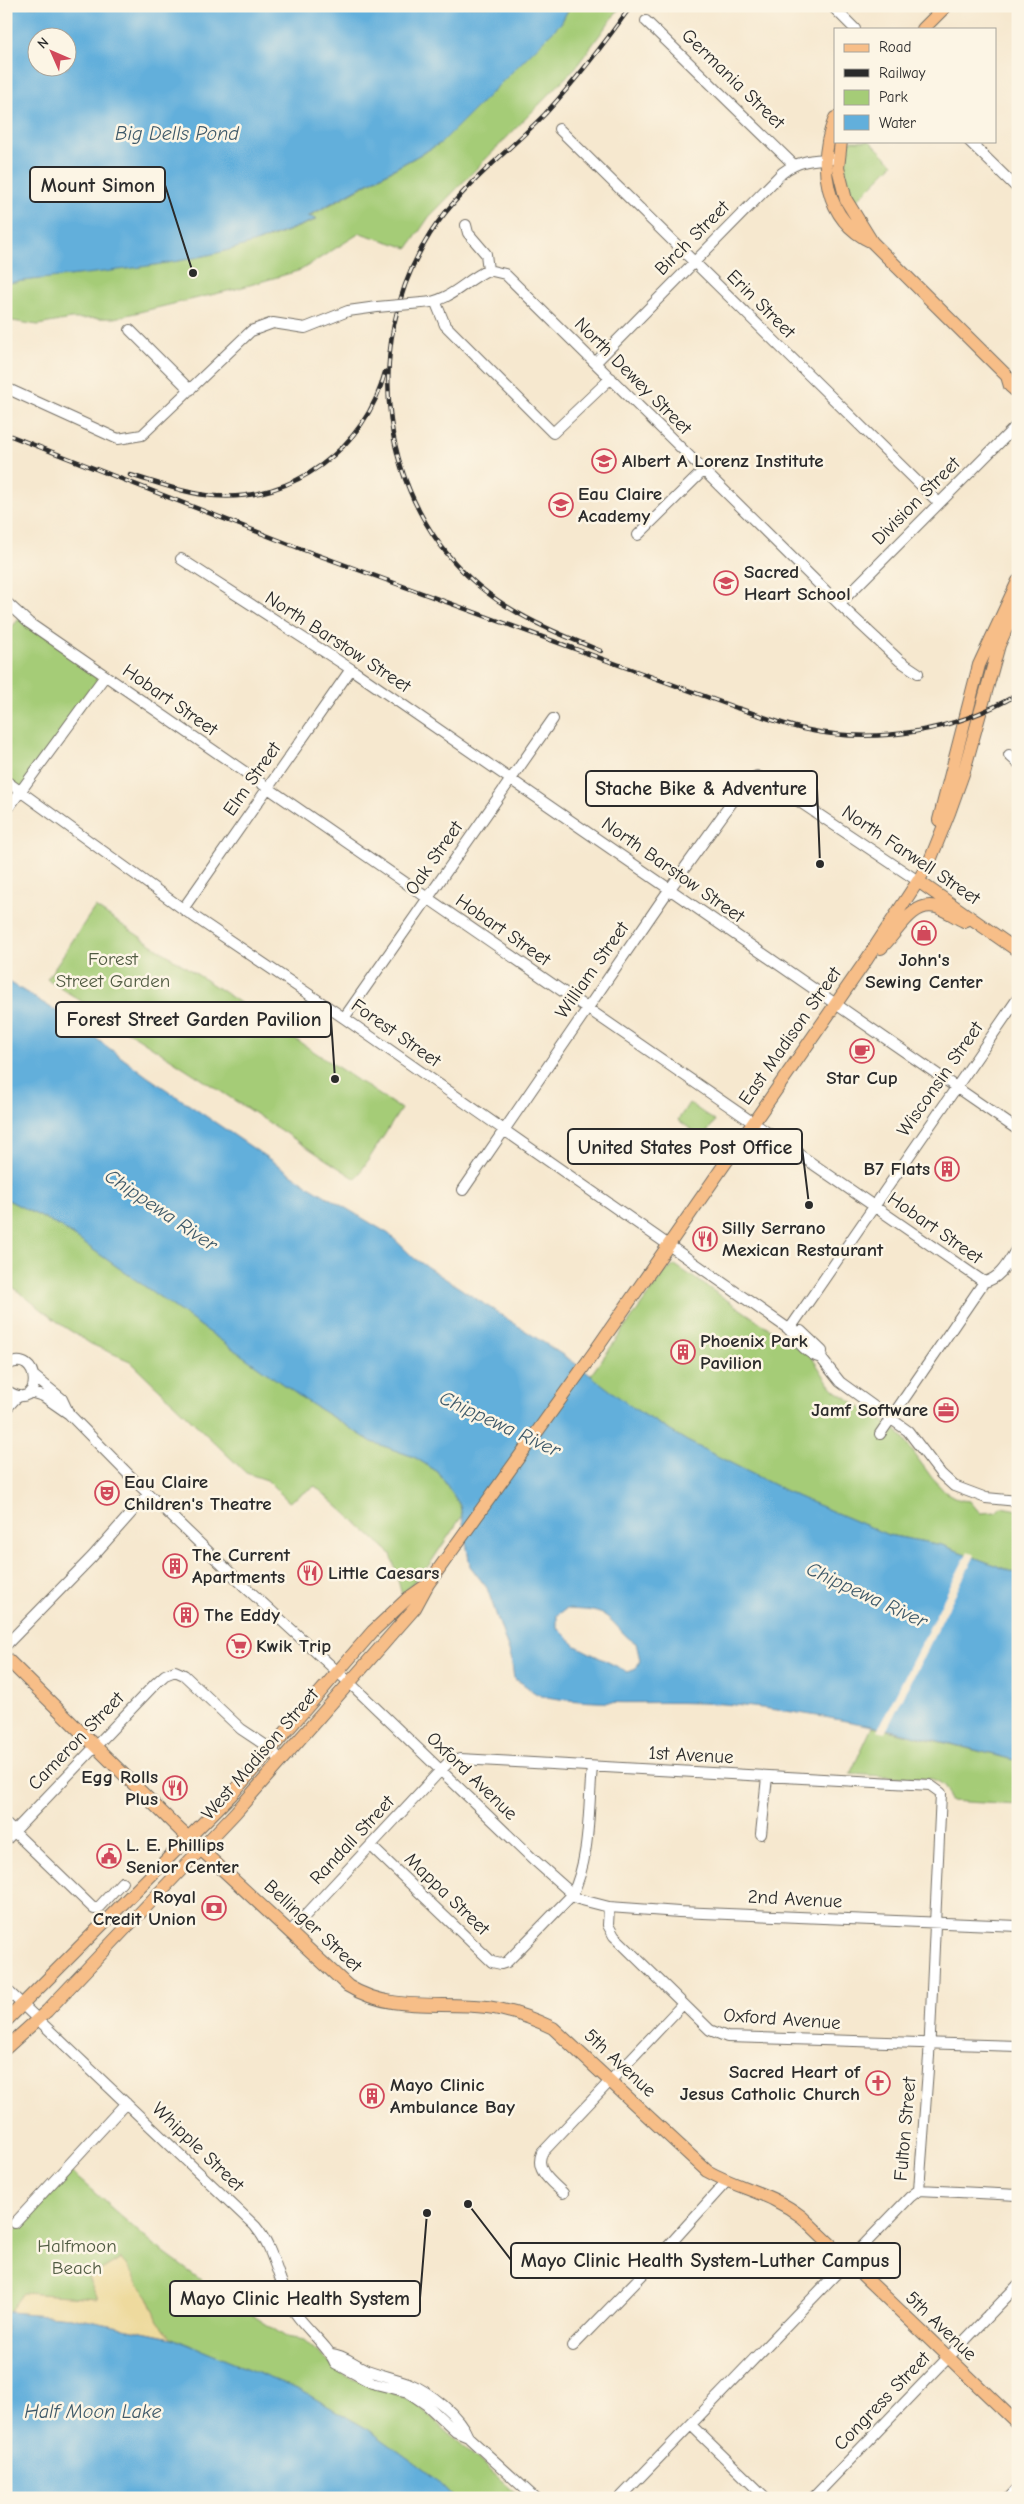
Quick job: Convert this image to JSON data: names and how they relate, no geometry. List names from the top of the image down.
{
  "streets": {
    "main road": [
      "North Farwell Street",
      "East Madison Street",
      "West Madison Street",
      "Bellinger Street",
      "5th Avenue"
    ],
    "street": [
      "Germania Street",
      "Birch Street",
      "Erin Street",
      "North Dewey Street",
      "Division Street",
      "North Barstow Street",
      "Hobart Street",
      "Elm Street",
      "Oak Street",
      "William Street",
      "Forest Street",
      "Wisconsin Street",
      "Cameron Street",
      "1st Avenue",
      "Oxford Avenue",
      "Randall Street",
      "Mappa Street",
      "2nd Avenue",
      "Fulton Street",
      "Whipple Street",
      "Congress Street"
    ]
  },
  "crossings": [
    ["Germania Street", "Birch Street"],
    ["Birch Street", "Erin Street"],
    ["Birch Street", "North Dewey Street"],
    ["Erin Street", "Division Street"],
    ["North Dewey Street", "Division Street"],
    ["North Barstow Street", "Elm Street"],
    ["North Barstow Street", "Oak Street"],
    ["North Barstow Street", "William Street"],
    ["North Barstow Street", "East Madison Street"],
    ["North Barstow Street", "Wisconsin Street"],
    ["Hobart Street", "Elm Street"],
    ["Hobart Street", "Oak Street"],
    ["Hobart Street", "William Street"],
    ["Hobart Street", "East Madison Street"],
    ["Hobart Street", "Wisconsin Street"],
    ["Elm Street", "Forest Street"],
    ["North Farwell Street", "William Street"],
    ["North Farwell Street", "East Madison Street"],
    ["Oak Street", "Forest Street"],
    ["William Street", "Forest Street"],
    ["Forest Street", "East Madison Street"],
    ["Forest Street", "Wisconsin Street"],
    ["East Madison Street", "West Madison Street"],
    ["Cameron Street", "West Madison Street"],
    ["Cameron Street", "Bellinger Street"],
    ["West Madison Street", "Oxford Avenue"],
    ["West Madison Street", "Bellinger Street"],
    ["West Madison Street", "Whipple Street"],
    ["1st Avenue", "Oxford Avenue"],
    ["1st Avenue", "Randall Street"],
    ["1st Avenue", "Fulton Street"],
    ["Oxford Avenue", "Randall Street"],
    ["Oxford Avenue", "Mappa Street"],
    ["Oxford Avenue", "2nd Avenue"],
    ["Oxford Avenue", "Fulton Street"],
    ["Randall Street", "Mappa Street"],
    ["Randall Street", "Bellinger Street"],
    ["Mappa Street", "2nd Avenue"],
    ["2nd Avenue", "Fulton Street"],
    ["Bellinger Street", "5th Avenue"],
    ["5th Avenue", "Fulton Street"],
    ["5th Avenue", "Congress Street"]
  ],
  "water": ["Big Dells Pond", "Chippewa River", "Half Moon Lake"],
  "parks": ["Forest Street Garden", "Halfmoon Beach"],
  "places": {
    "other": [
      "Mount Simon",
      "Stache Bike & Adventure",
      "Forest Street Garden Pavilion",
      "United States Post Office",
      "Mayo Clinic Health System-Luther Campus",
      "Mayo Clinic Health System"
    ],
    "school or university": ["Albert A Lorenz Institute", "Eau Claire Academy", "Sacred Heart School"],
    "shop": ["John's Sewing Center"],
    "cafe": ["Star Cup"],
    "building": [
      "B7 Flats",
      "Phoenix Park Pavilion",
      "The Current Apartments",
      "The Eddy",
      "Mayo Clinic Ambulance Bay"
    ],
    "restaurant": ["Silly Serrano Mexican Restaurant", "Little Caesars", "Egg Rolls Plus"],
    "office": ["Jamf Software"],
    "theatre": ["Eau Claire Children's Theatre"],
    "supermarket": ["Kwik Trip"],
    "public building": ["L. E. Phillips Senior Center"],
    "bank": ["Royal Credit Union"],
    "church": ["Sacred Heart of Jesus Catholic Church"]
  },
  "legend": [
    "Road",
    "Railway",
    "Park",
    "Water"
  ],
  "north": "top left"
}
